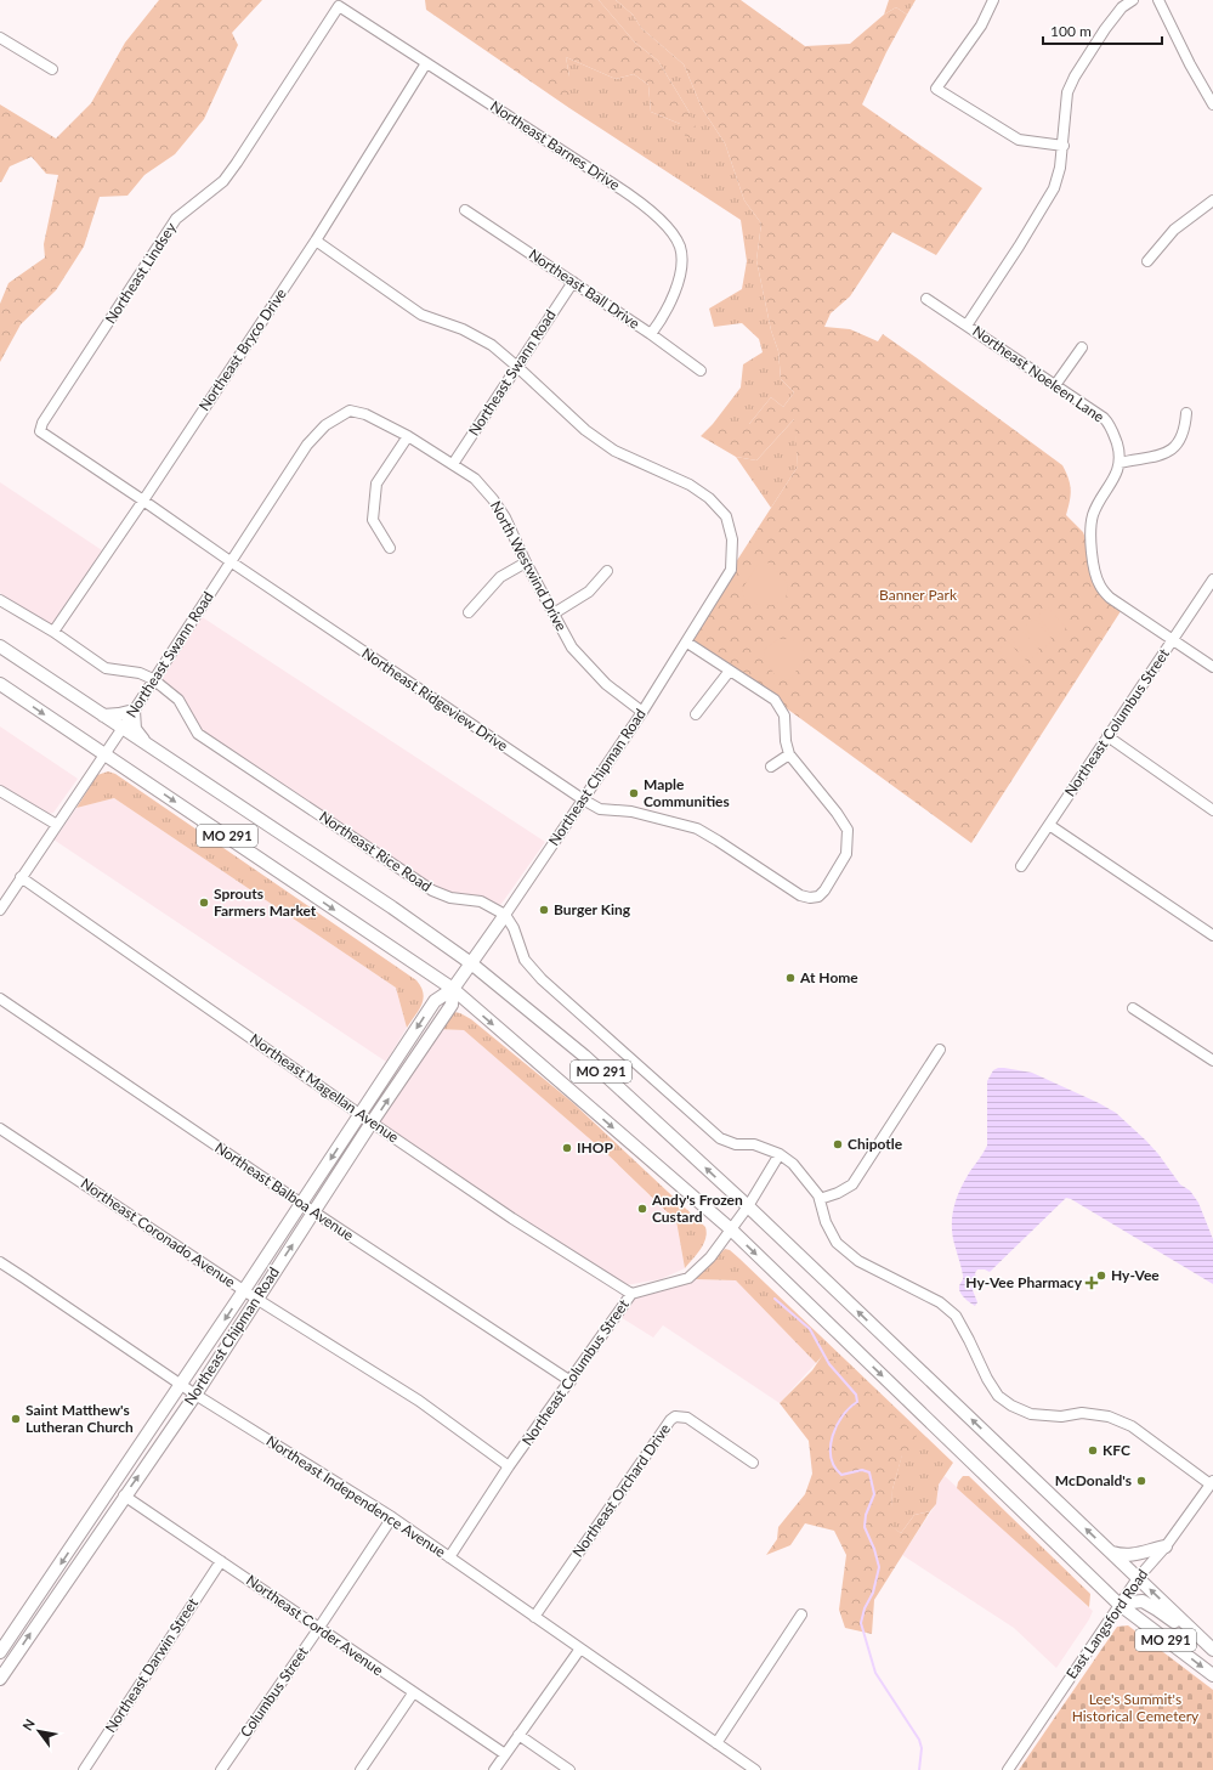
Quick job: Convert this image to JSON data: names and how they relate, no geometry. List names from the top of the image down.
{
  "streets": {
    "main road": ["Northeast Chipman Road", "MO 291"],
    "street": [
      "Northeast Barnes Drive",
      "Northeast Lindsey",
      "Northeast Ball Drive",
      "Northeast Bryco Drive",
      "Northeast Swann Road",
      "Northeast Noeleen Lane",
      "North Westwind Drive",
      "Northeast Ridgeview Drive",
      "Northeast Columbus Street",
      "Northeast Rice Road",
      "Northeast Magellan Avenue",
      "Northeast Balboa Avenue",
      "Northeast Coronado Avenue",
      "Northeast Orchard Drive",
      "Northeast Independence Avenue",
      "East Langsford Road",
      "Northeast Corder Avenue",
      "Northeast Darwin Street",
      "Columbus Street"
    ]
  },
  "crossings": [
    ["Northeast Barnes Drive", "Northeast Lindsey"],
    ["Northeast Barnes Drive", "Northeast Ball Drive"],
    ["Northeast Barnes Drive", "Northeast Bryco Drive"],
    ["Northeast Lindsey", "Northeast Ridgeview Drive"],
    ["Northeast Ball Drive", "Northeast Swann Road"],
    ["Northeast Bryco Drive", "Northeast Ridgeview Drive"],
    ["Northeast Bryco Drive", "Northeast Chipman Road"],
    ["Northeast Bryco Drive", "Northeast Rice Road"],
    ["Northeast Swann Road", "North Westwind Drive"],
    ["Northeast Swann Road", "Northeast Ridgeview Drive"],
    ["Northeast Swann Road", "Northeast Chipman Road"],
    ["Northeast Swann Road", "MO 291"],
    ["Northeast Swann Road", "Northeast Rice Road"],
    ["Northeast Swann Road", "Northeast Magellan Avenue"],
    ["North Westwind Drive", "Northeast Chipman Road"],
    ["Northeast Ridgeview Drive", "Northeast Chipman Road"],
    ["Northeast Columbus Street", "MO 291"],
    ["Northeast Columbus Street", "Northeast Magellan Avenue"],
    ["Northeast Columbus Street", "Northeast Balboa Avenue"],
    ["Northeast Columbus Street", "Northeast Coronado Avenue"],
    ["Northeast Columbus Street", "Northeast Independence Avenue"],
    ["Northeast Chipman Road", "MO 291"],
    ["Northeast Chipman Road", "Northeast Rice Road"],
    ["Northeast Chipman Road", "Northeast Magellan Avenue"],
    ["Northeast Chipman Road", "Northeast Balboa Avenue"],
    ["Northeast Chipman Road", "Northeast Coronado Avenue"],
    ["Northeast Chipman Road", "Northeast Independence Avenue"],
    ["Northeast Chipman Road", "Northeast Corder Avenue"],
    ["MO 291", "East Langsford Road"],
    ["Northeast Orchard Drive", "Northeast Independence Avenue"],
    ["Northeast Independence Avenue", "Columbus Street"],
    ["Northeast Corder Avenue", "Northeast Darwin Street"],
    ["Northeast Corder Avenue", "Columbus Street"]
  ],
  "parks": ["Banner Park", "Lee's Summit's Historical Cemetery"],
  "places": {
    "other": [
      "Maple Communities",
      "Sprouts Farmers Market",
      "Burger King",
      "At Home",
      "Chipotle",
      "IHOP",
      "Andy's Frozen Custard",
      "Hy-Vee",
      "Saint Matthew's Lutheran Church",
      "KFC",
      "McDonald's"
    ],
    "health": ["Hy-Vee Pharmacy"]
  },
  "scale_bar": "100 m",
  "north": "top left"
}
